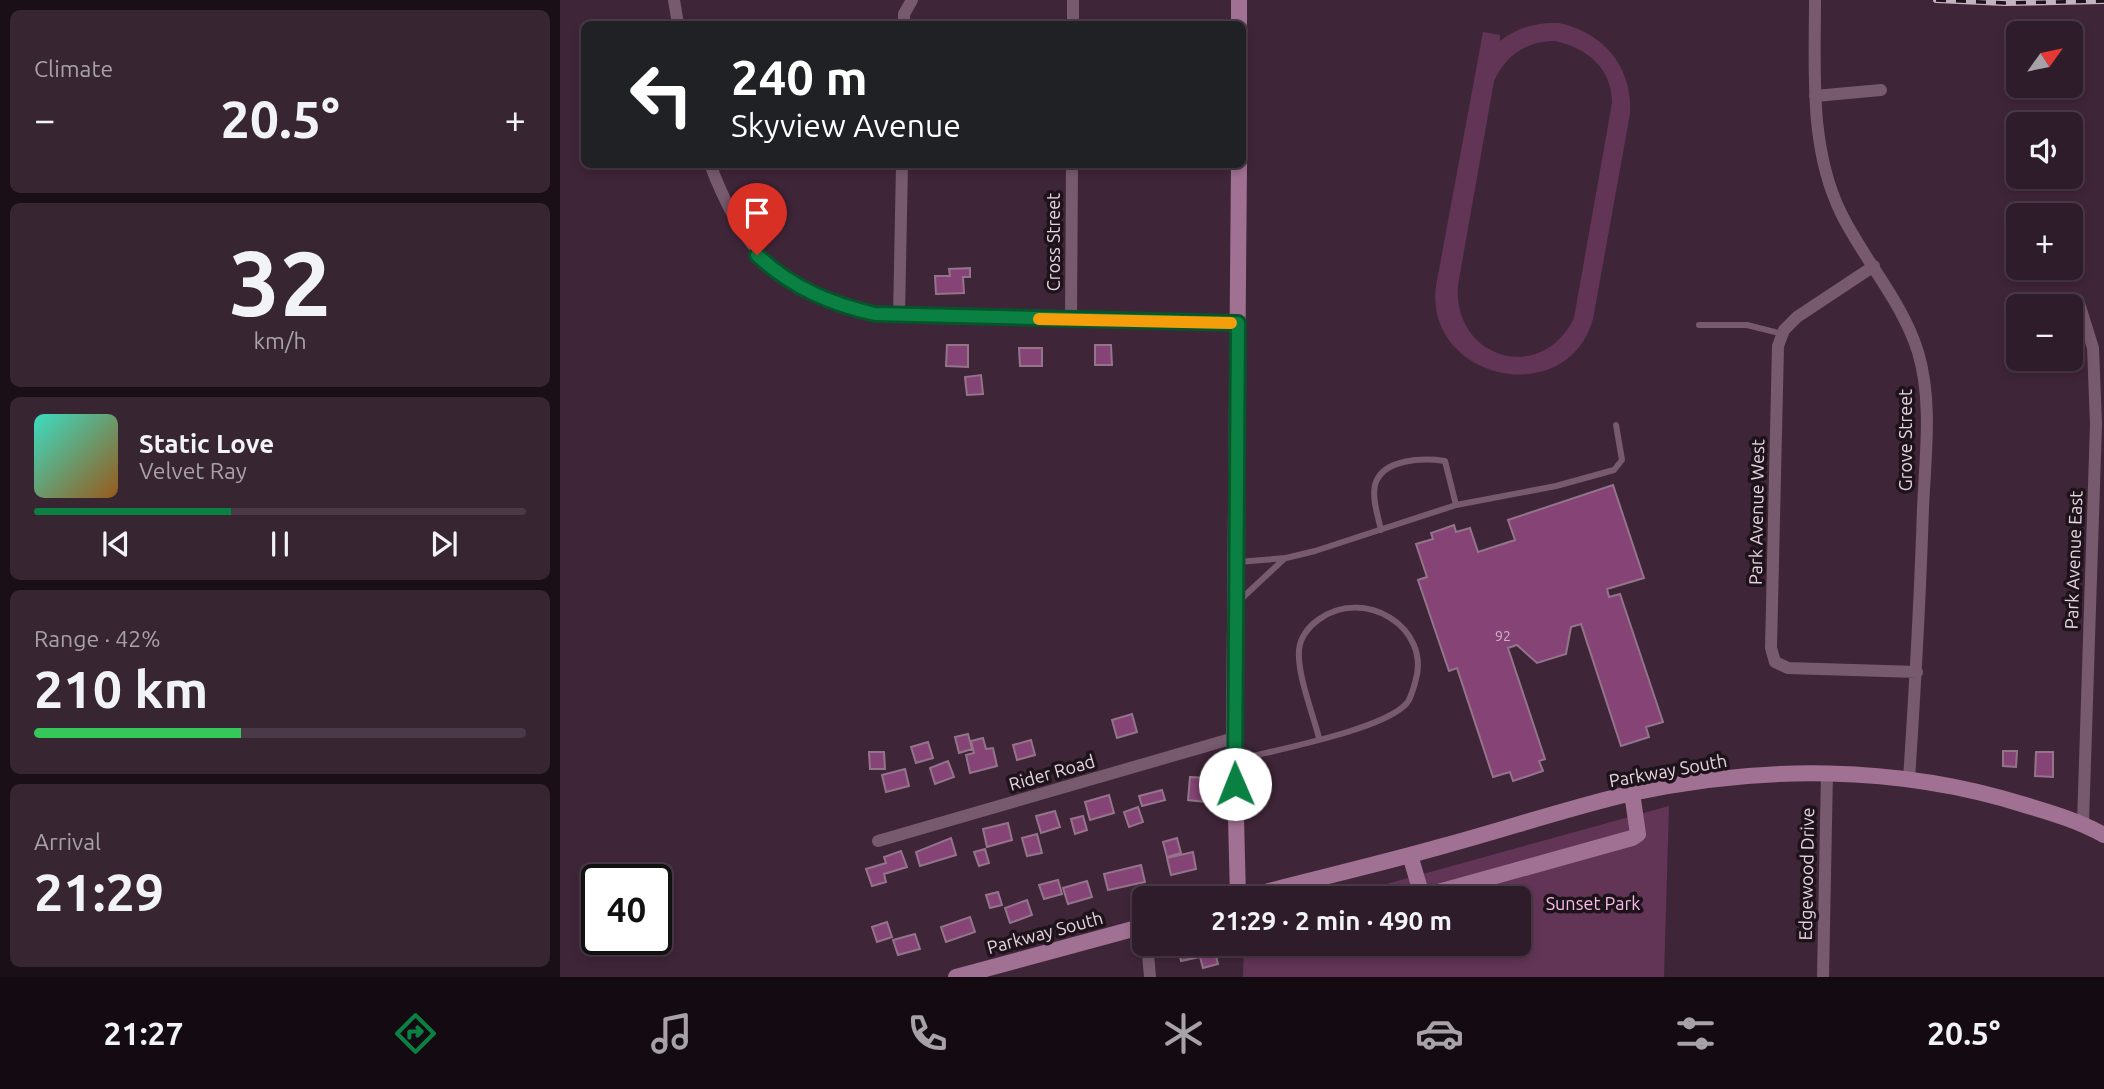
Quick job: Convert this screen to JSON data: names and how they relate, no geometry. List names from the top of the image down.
{
  "streets": {
    "main road": ["Parkway South"],
    "street": [
      "Cross Street",
      "Grove Street",
      "Park Avenue West",
      "Park Avenue East",
      "Rider Road",
      "Edgewood Drive"
    ]
  },
  "crossings": [
    ["Grove Street", "Park Avenue West"],
    ["Grove Street", "Parkway South"],
    ["Park Avenue East", "Parkway South"],
    ["Parkway South", "Edgewood Drive"]
  ],
  "parks": ["Sunset Park"],
  "house_numbers": ["92"],
  "north": "top right",
  "page": {
    "tile": [
      "Climate",
      ["32", "km/h"],
      ["Range · 42%", "210 km"],
      ["Arrival", "21:29"]
    ],
    "map_buttons": ["+", "−"],
    "turn": ["240 m", "Skyview Avenue"],
    "heat": ["−", "20.5°", "+"],
    "song": ["Static Love", "Velvet Ray"],
    "limit": "40",
    "trip": "21:29 · 2 min · 490 m",
    "tabs": ["21:27", "20.5°"]
  }
}
